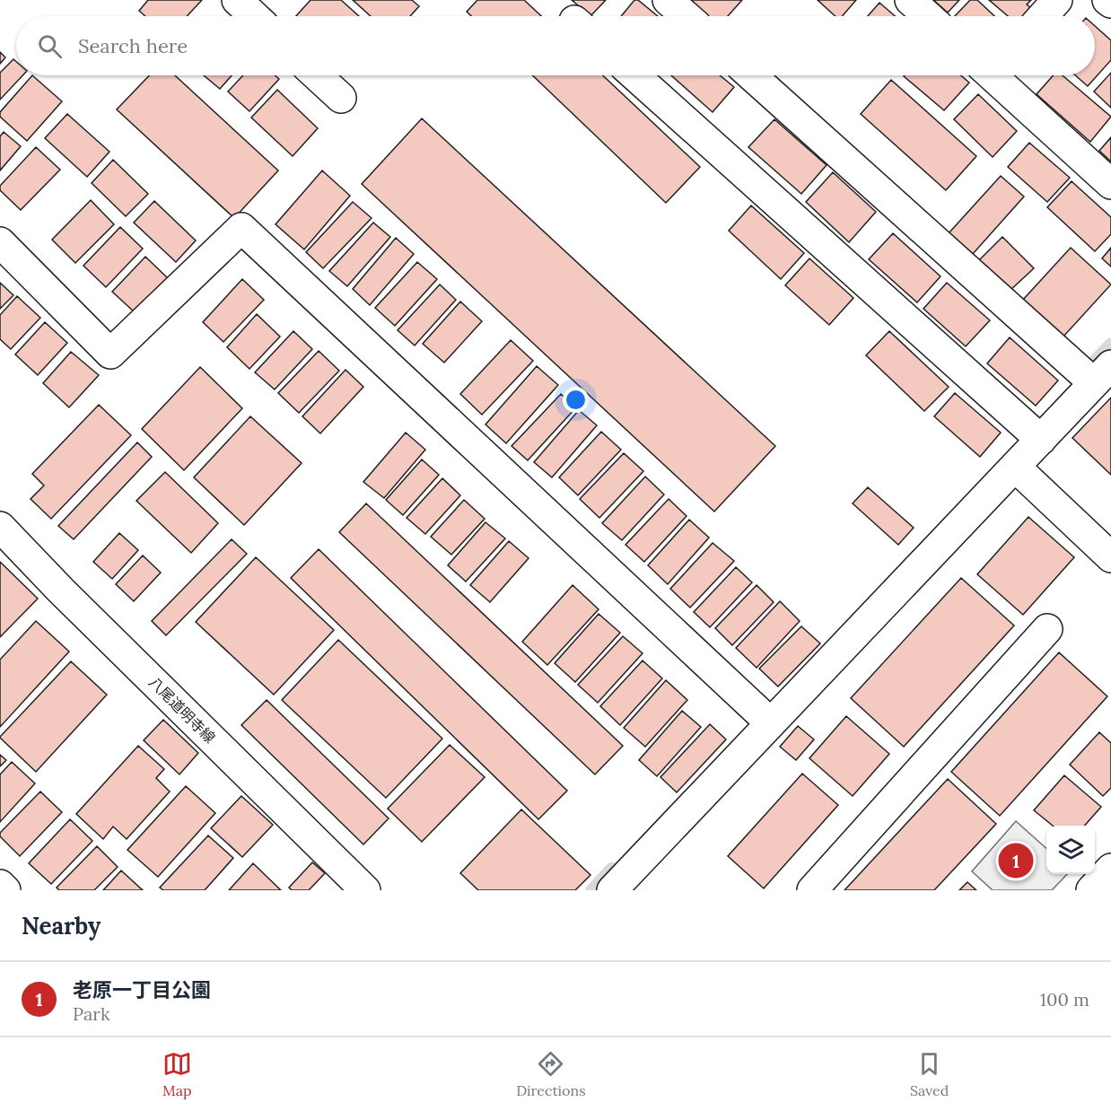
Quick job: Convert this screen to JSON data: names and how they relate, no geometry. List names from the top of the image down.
{
  "streets": {
    "street": ["八尾道明寺線"]
  },
  "page": {
    "search": "Search here",
    "pins": "1",
    "heading": "Nearby",
    "list": [
      {
        "mark": "1",
        "name": "老原一丁目公園",
        "note": "Park",
        "value": "100 m"
      }
    ],
    "nav": ["Map", "Directions", "Saved"]
  }
}
